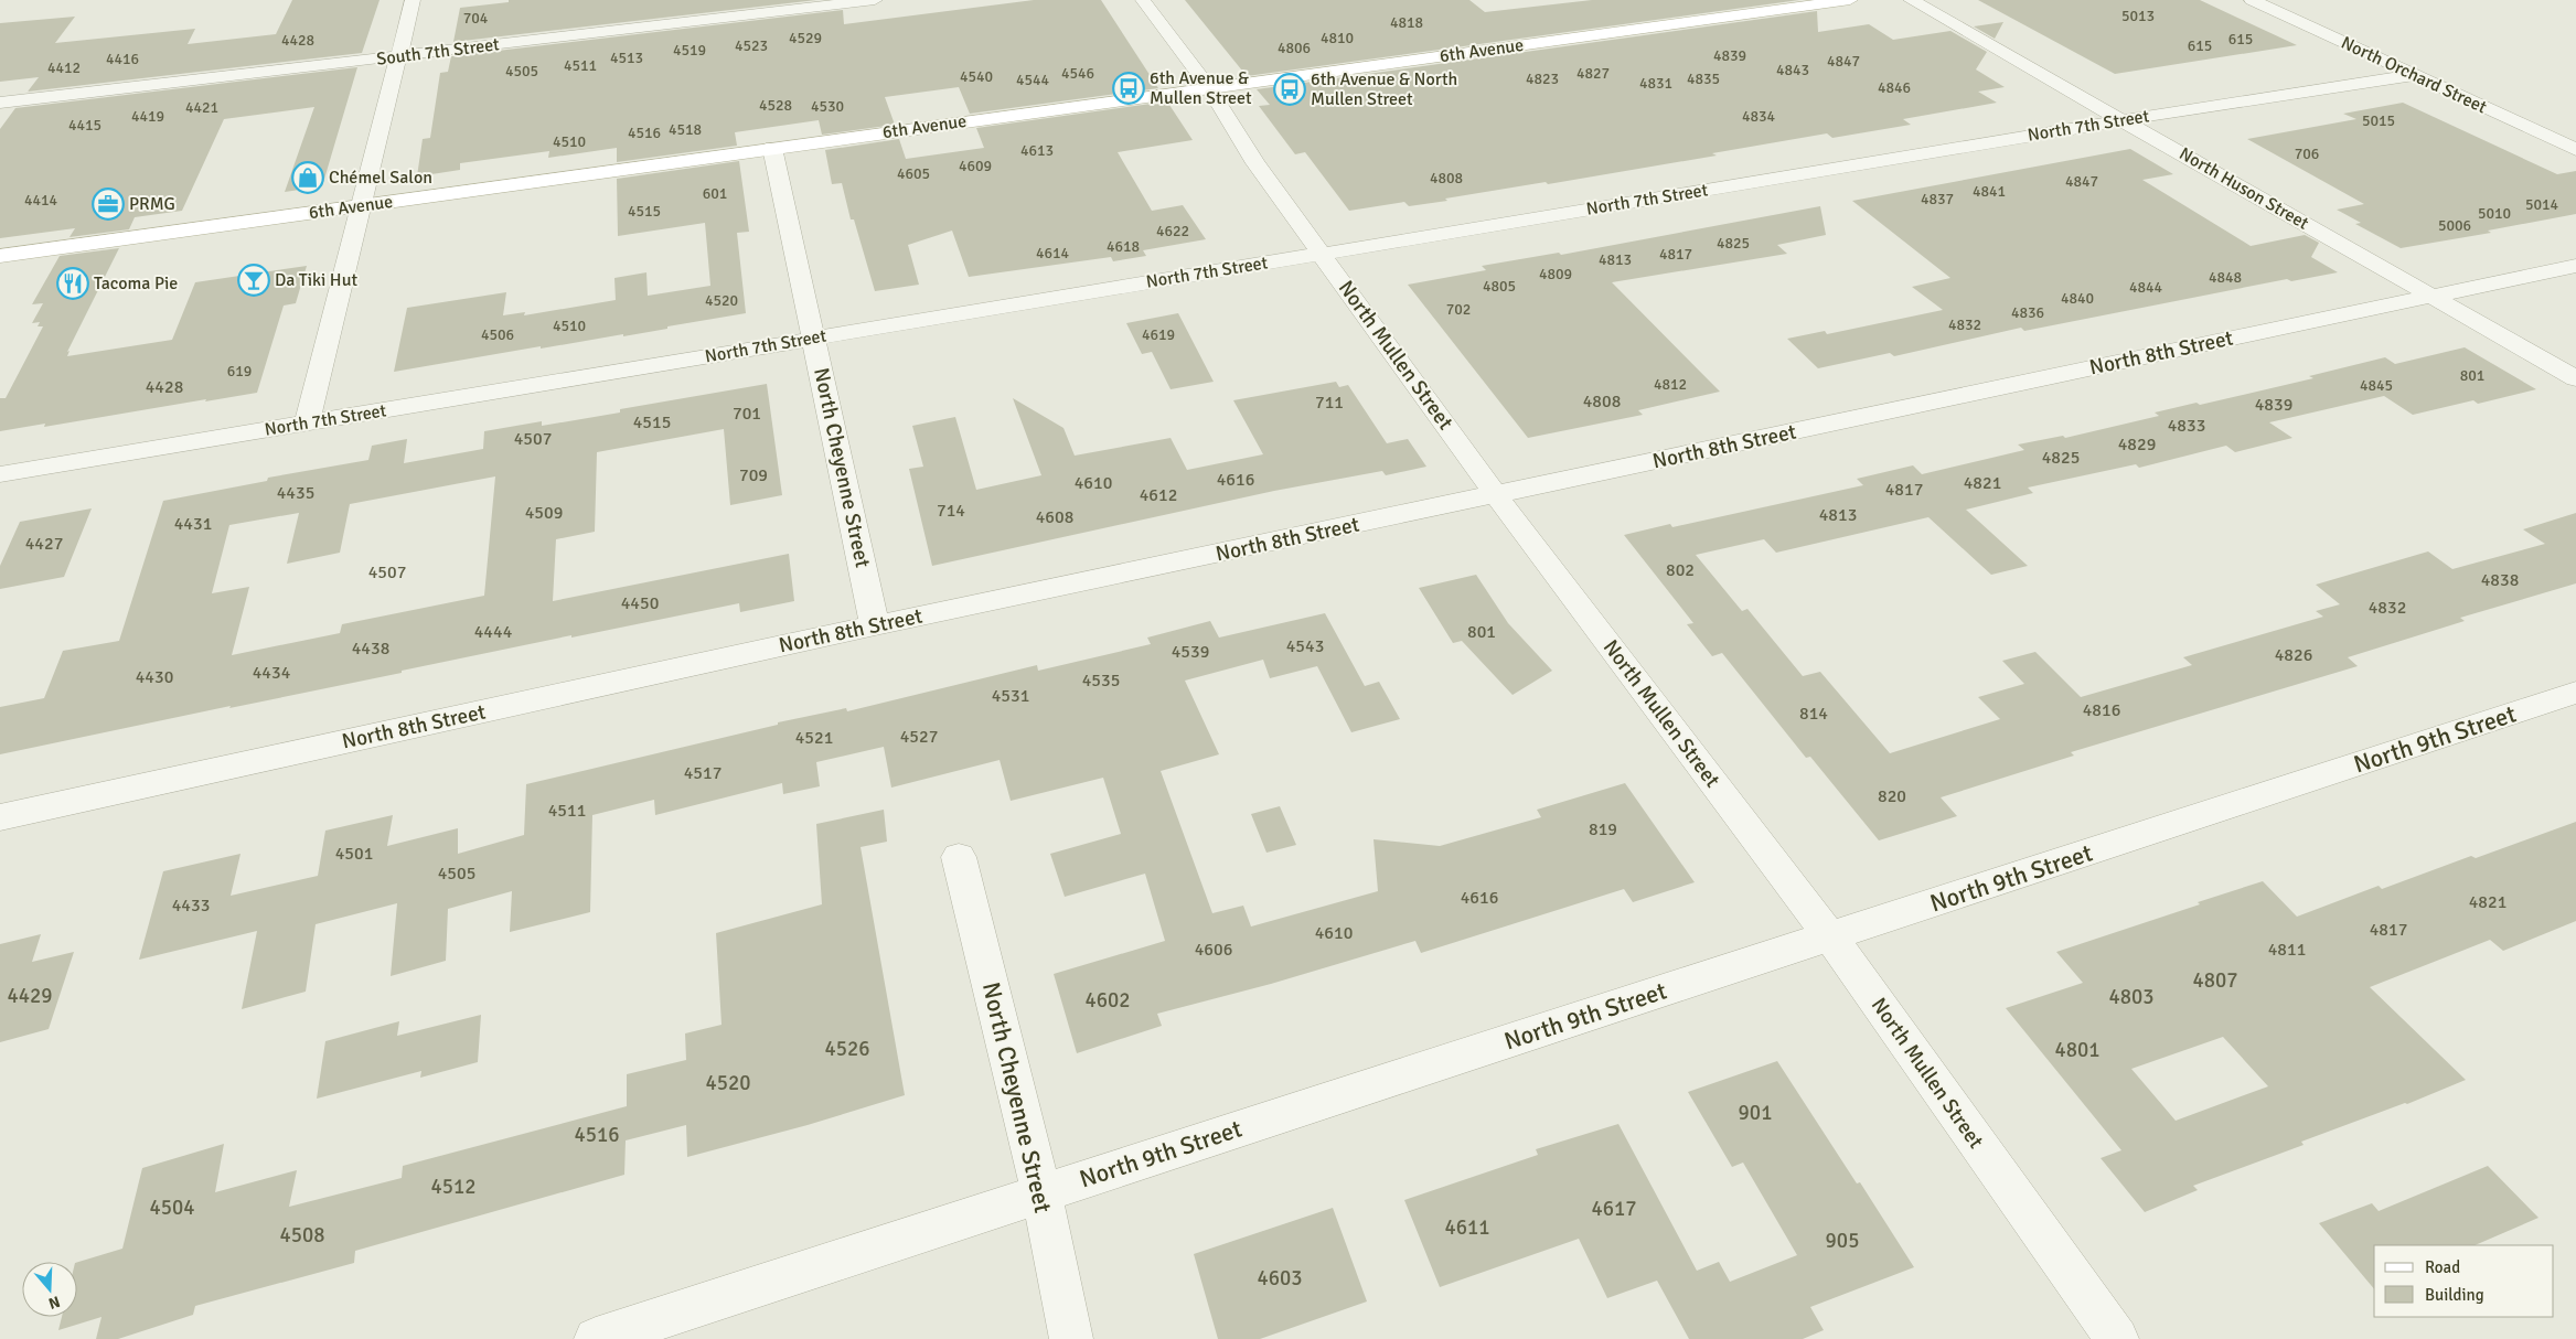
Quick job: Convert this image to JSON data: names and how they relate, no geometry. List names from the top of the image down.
{
  "streets": {
    "main road": ["6th Avenue"],
    "street": [
      "South 7th Street",
      "North Orchard Street",
      "North 7th Street",
      "North Huson Street",
      "North 8th Street",
      "North Mullen Street",
      "North Cheyenne Street",
      "North 9th Street"
    ]
  },
  "crossings": [
    ["6th Avenue", "North Mullen Street"],
    ["6th Avenue", "North Cheyenne Street"],
    ["North Orchard Street", "North 7th Street"],
    ["North 7th Street", "North Huson Street"],
    ["North 7th Street", "North Mullen Street"],
    ["North 7th Street", "North Cheyenne Street"],
    ["North Huson Street", "North 8th Street"],
    ["North 8th Street", "North Mullen Street"],
    ["North 8th Street", "North Cheyenne Street"],
    ["North Mullen Street", "North 9th Street"],
    ["North Cheyenne Street", "North 9th Street"]
  ],
  "places": {
    "bus stop": ["6th Avenue & Mullen Street", "6th Avenue & North Mullen Street"],
    "shop": ["Chémel Salon"],
    "office": ["PRMG"],
    "bar": ["Da Tiki Hut"],
    "restaurant": ["Tacoma Pie"]
  },
  "house_numbers": [
    "5013",
    "704",
    "4818",
    "4529",
    "4810",
    "615",
    "4428",
    "4523",
    "615",
    "4806",
    "4519",
    "4839",
    "4513",
    "4416",
    "4847",
    "4511",
    "4412",
    "4843",
    "4505",
    "4546",
    "4827",
    "4540",
    "4823",
    "4835",
    "4544",
    "4831",
    "4846",
    "4528",
    "4530",
    "4421",
    "4419",
    "4834",
    "5015",
    "4415",
    "4518",
    "4516",
    "4510",
    "4613",
    "706",
    "4609",
    "4605",
    "4808",
    "4847",
    "4841",
    "601",
    "4837",
    "4414",
    "5014",
    "4515",
    "5010",
    "5006",
    "4622",
    "4825",
    "4618",
    "4614",
    "4817",
    "4813",
    "4809",
    "4848",
    "4805",
    "4844",
    "4840",
    "4520",
    "702",
    "4836",
    "4832",
    "4510",
    "4506",
    "4619",
    "619",
    "801",
    "4812",
    "4845",
    "4428",
    "4808",
    "711",
    "4839",
    "701",
    "4515",
    "4833",
    "4507",
    "4829",
    "4825",
    "709",
    "4616",
    "4610",
    "4821",
    "4817",
    "4435",
    "4612",
    "714",
    "4509",
    "4813",
    "4608",
    "4431",
    "4427",
    "802",
    "4507",
    "4838",
    "4450",
    "4832",
    "4444",
    "801",
    "4543",
    "4438",
    "4539",
    "4826",
    "4434",
    "4430",
    "4535",
    "4531",
    "4816",
    "814",
    "4527",
    "4521",
    "4517",
    "820",
    "4511",
    "819",
    "4501",
    "4505",
    "4616",
    "4821",
    "4433",
    "4817",
    "4610",
    "4606",
    "4811",
    "4807",
    "4429",
    "4803",
    "4602",
    "4526",
    "4801",
    "4520",
    "901",
    "4516",
    "4512",
    "4504",
    "4617",
    "4611",
    "4508",
    "905",
    "4603"
  ],
  "legend": ["Road", "Building"],
  "north": "bottom"
}
